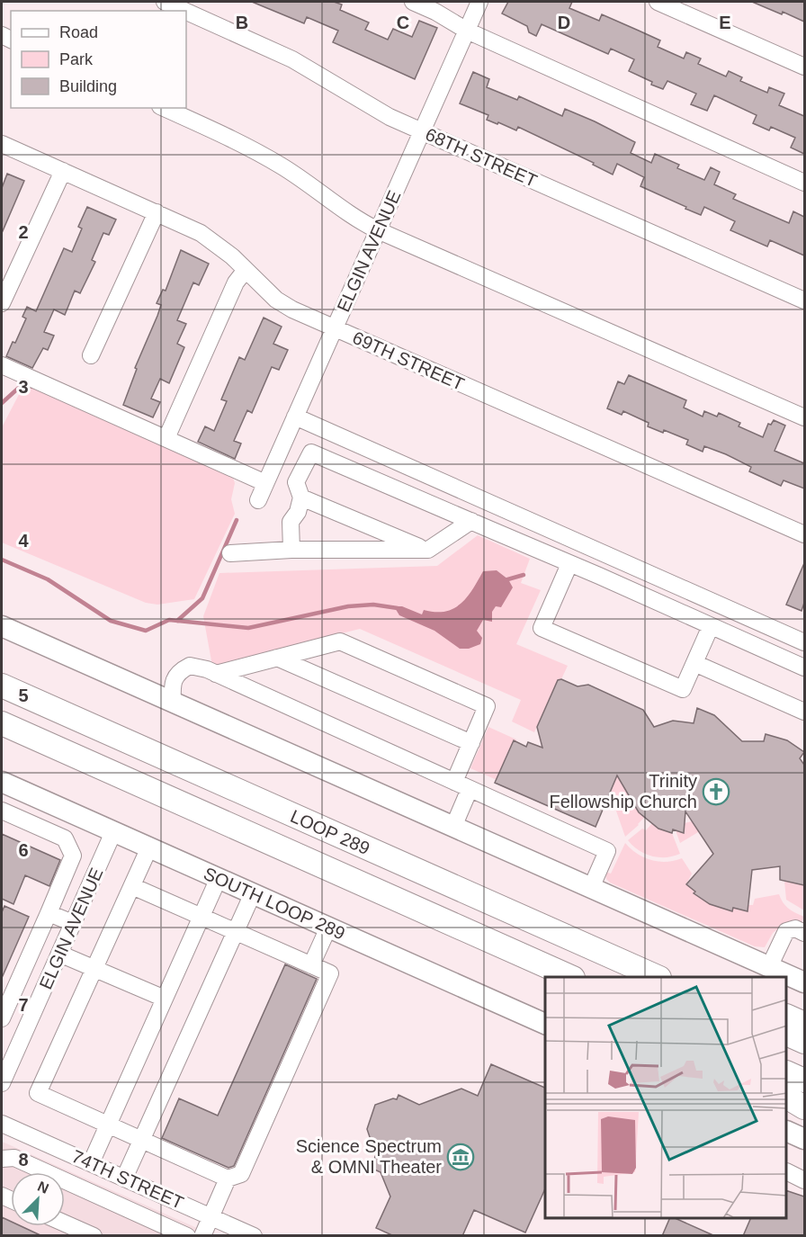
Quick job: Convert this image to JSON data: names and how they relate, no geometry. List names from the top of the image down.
{
  "streets": {
    "highway": ["LOOP 289"],
    "main road": ["SOUTH LOOP 289"],
    "street": [
      "68TH STREET",
      "ELGIN AVENUE",
      "69TH STREET",
      "74TH STREET"
    ]
  },
  "crossings": [
    ["68TH STREET", "ELGIN AVENUE"],
    ["ELGIN AVENUE", "69TH STREET"],
    ["ELGIN AVENUE", "SOUTH LOOP 289"]
  ],
  "places": {
    "church": ["Trinity Fellowship Church"],
    "museum": ["Science Spectrum & OMNI Theater"]
  },
  "legend": ["Road", "Park", "Building"],
  "north": "top right",
  "grid": {
    "columns": [
      "B",
      "C",
      "D",
      "E"
    ],
    "rows": [
      "2",
      "3",
      "4",
      "5",
      "6",
      "7",
      "8"
    ]
  }
}
